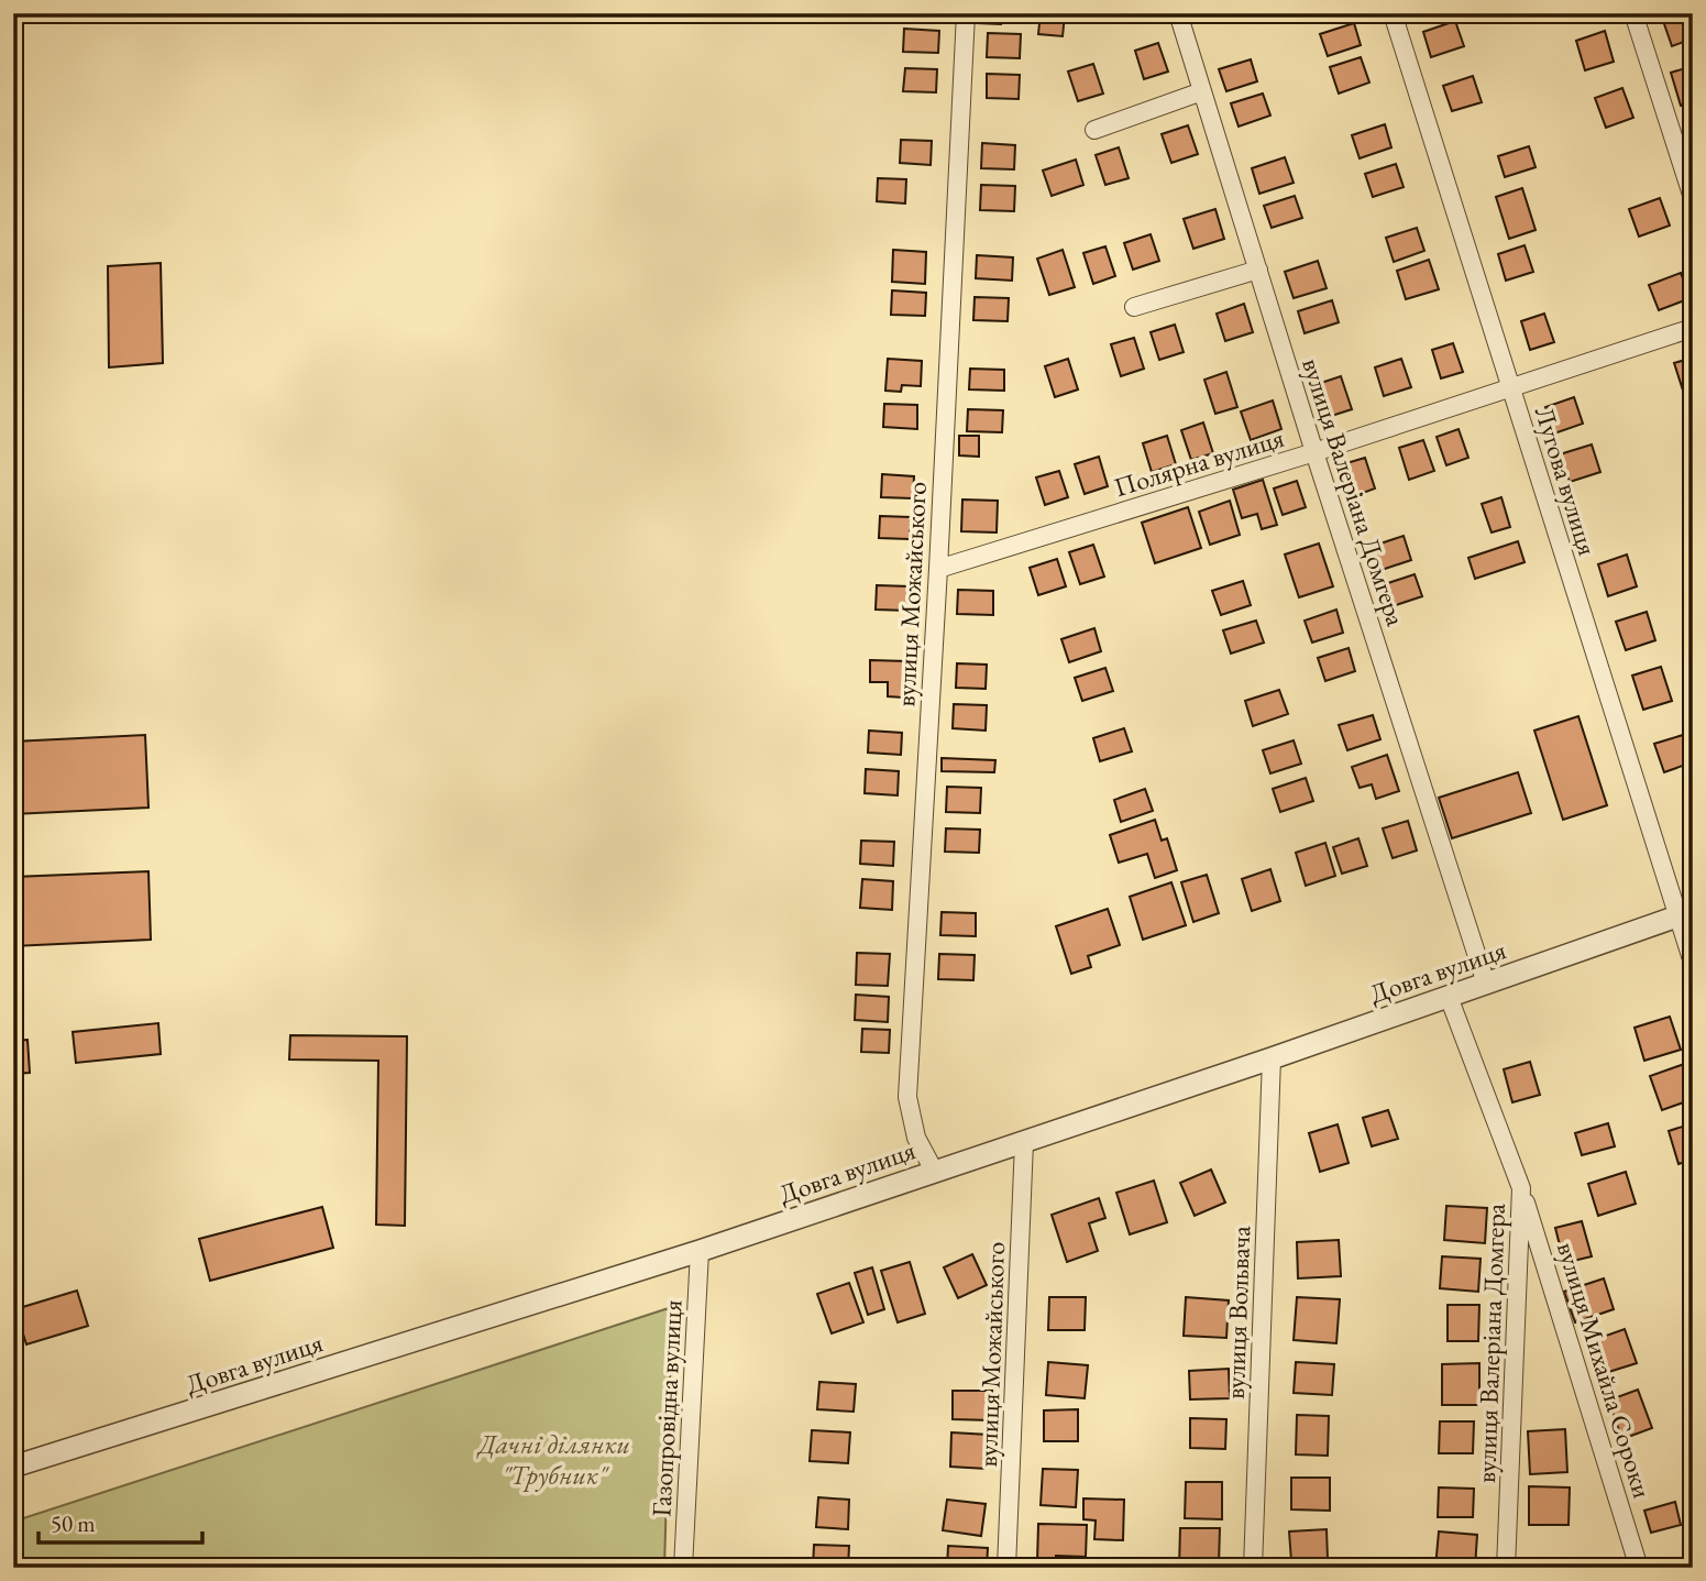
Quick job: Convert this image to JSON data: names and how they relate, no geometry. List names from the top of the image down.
{
  "streets": {
    "street": [
      "Полярна вулиця",
      "Лугова вулиця",
      "вулиця Валеріана Домгера",
      "вулиця Можайського",
      "Довга вулиця",
      "вулиця Вольвача",
      "вулиця Михайла Сороки",
      "Газопровідна вулиця"
    ]
  },
  "crossings": [
    ["Полярна вулиця", "Лугова вулиця"],
    ["Полярна вулиця", "вулиця Валеріана Домгера"],
    ["Полярна вулиця", "вулиця Можайського"],
    ["Лугова вулиця", "Довга вулиця"],
    ["вулиця Валеріана Домгера", "Довга вулиця"],
    ["вулиця Валеріана Домгера", "вулиця Михайла Сороки"],
    ["вулиця Можайського", "Довга вулиця"],
    ["Довга вулиця", "вулиця Вольвача"],
    ["Довга вулиця", "Газопровідна вулиця"]
  ],
  "parks": ["Дачні ділянки \"Трубник\""],
  "scale_bar": "50 m"
}
